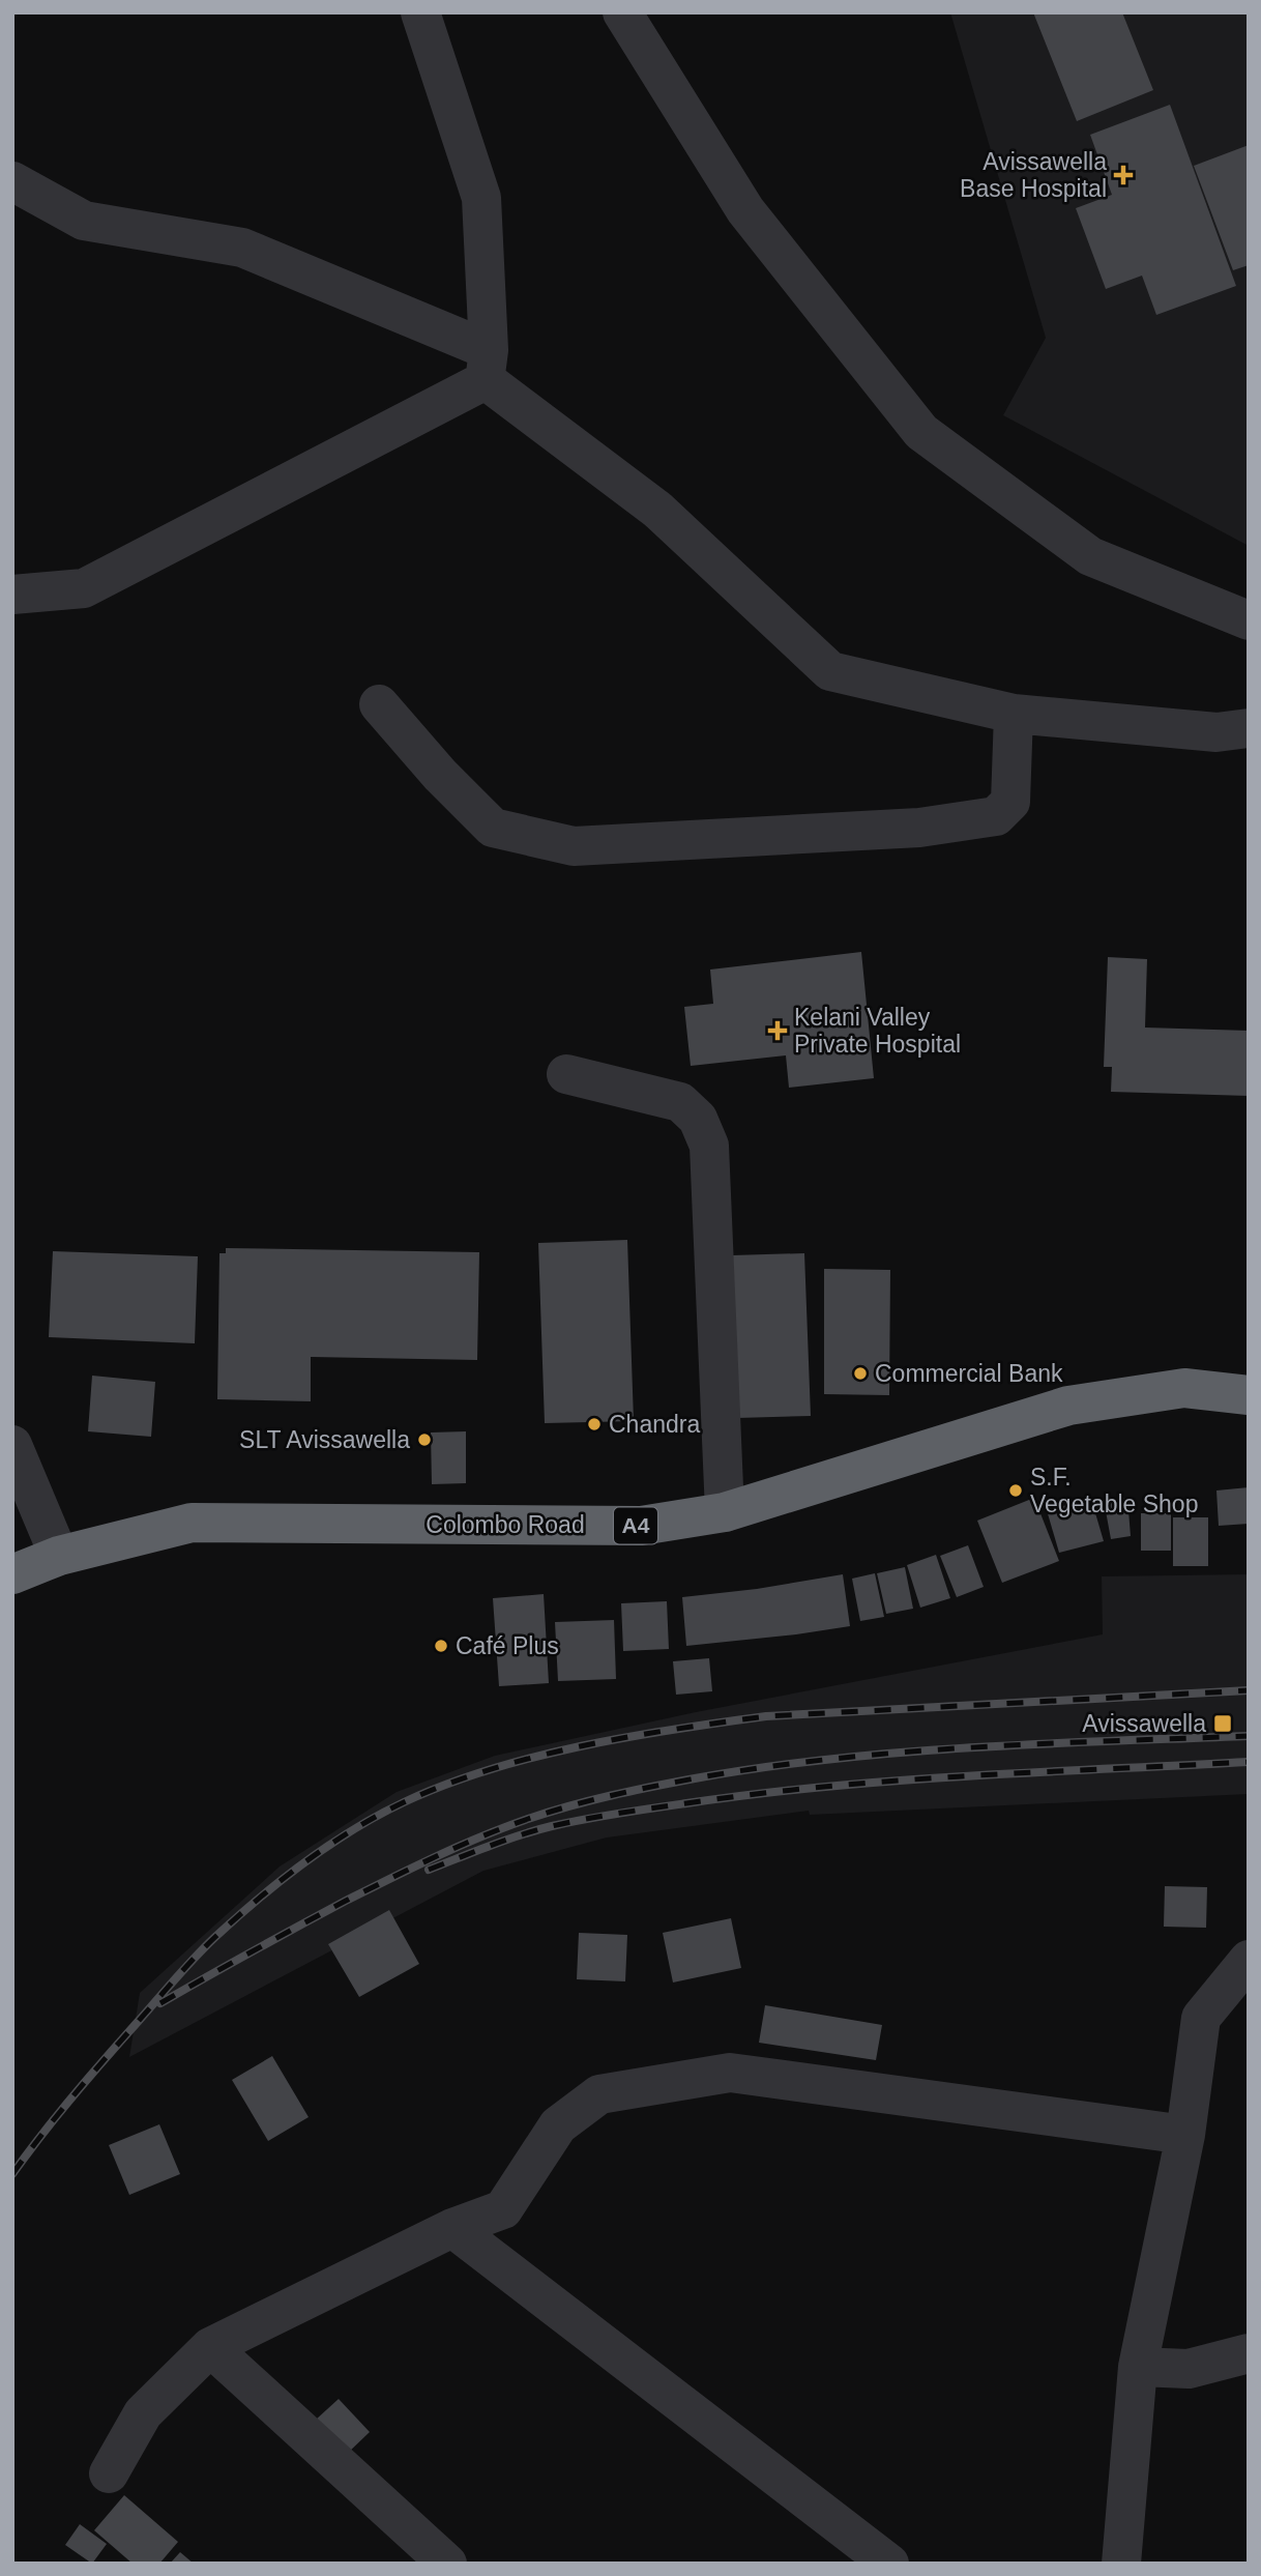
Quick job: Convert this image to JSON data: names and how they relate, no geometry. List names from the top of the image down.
{
  "streets": {
    "highway": ["Colombo Road", "A4"]
  },
  "places": {
    "health": ["Avissawella Base Hospital", "Kelani Valley Private Hospital"],
    "other": [
      "Commercial Bank",
      "Chandra",
      "SLT Avissawella",
      "S.F. Vegetable Shop",
      "Café Plus"
    ],
    "transit": ["Avissawella"]
  }
}
